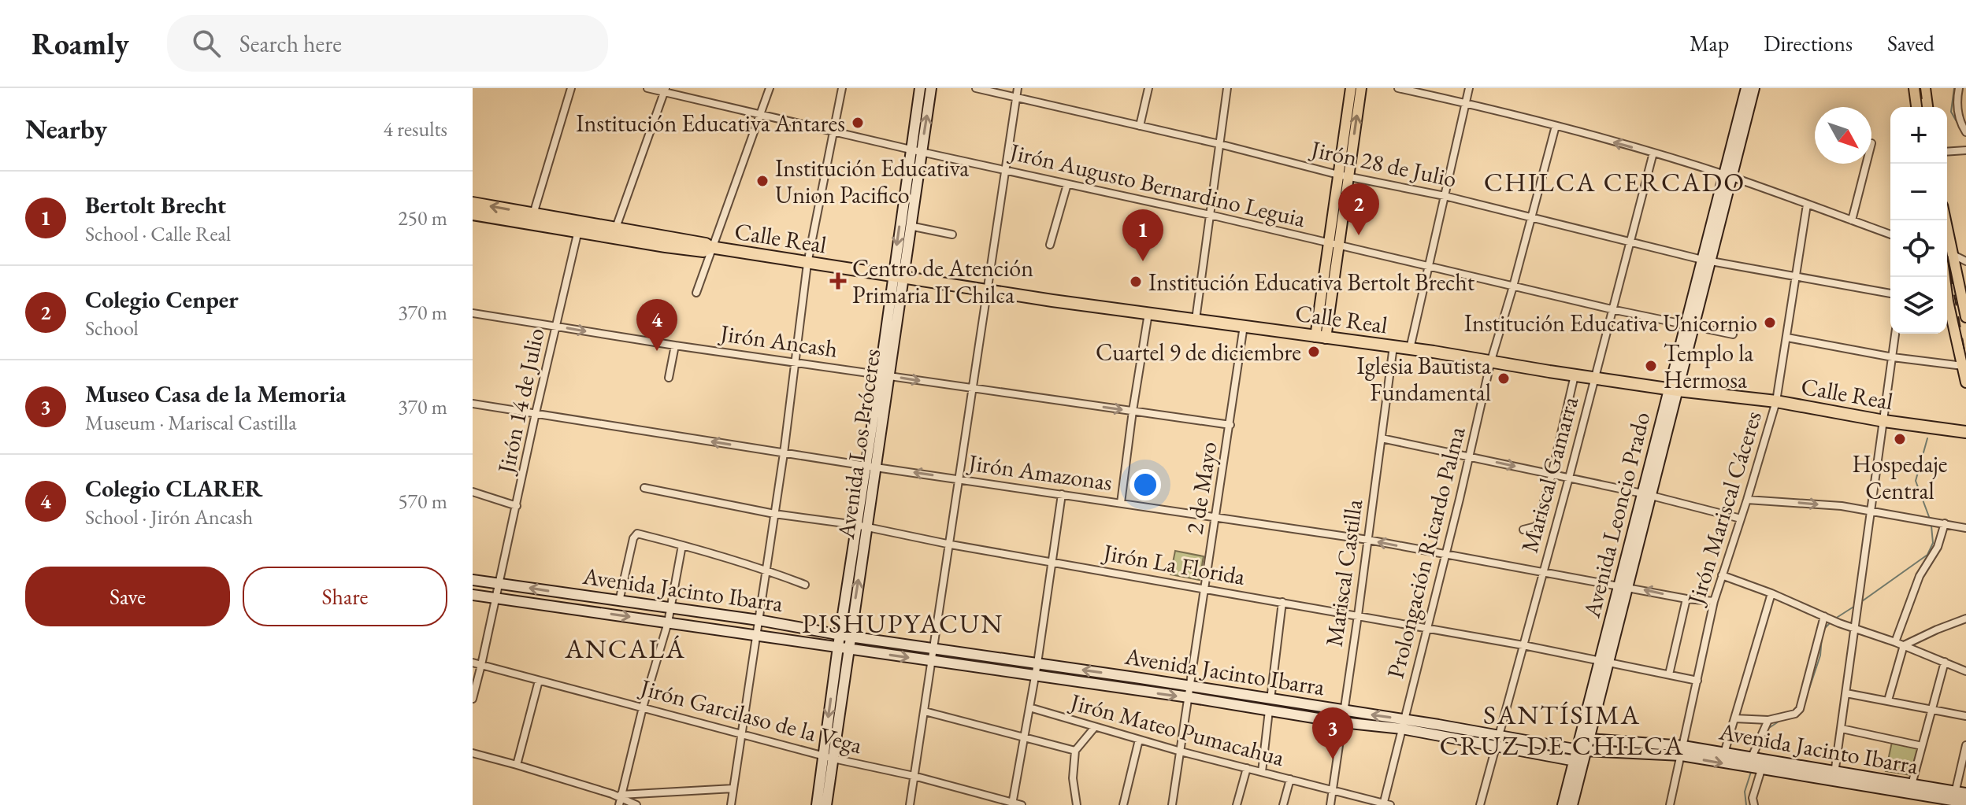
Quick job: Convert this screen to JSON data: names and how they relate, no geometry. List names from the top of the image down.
{
  "streets": {
    "highway": ["Calle Real"],
    "street": [
      "Jirón 28 de Julio",
      "Jirón Augusto Bernardino Leguia",
      "Jirón Ancash",
      "Jirón 14 de Julio",
      "Avenida Los Próceres",
      "Jirón Amazonas",
      "Mariscal Gamarra",
      "2 de Mayo",
      "Jirón Mariscal Cáceres",
      "Avenida Leoncio Prado",
      "Prolongación Ricardo Palma",
      "Jirón La Florida",
      "Mariscal Castilla",
      "Avenida Jacinto Ibarra",
      "Jirón Garcilaso de la Vega",
      "Jirón Mateo Pumacahua"
    ]
  },
  "crossings": [
    ["Jirón 28 de Julio", "Mariscal Gamarra"],
    ["Jirón 28 de Julio", "Jirón Mariscal Cáceres"],
    ["Jirón 28 de Julio", "Avenida Leoncio Prado"],
    ["Jirón 28 de Julio", "Prolongación Ricardo Palma"],
    ["Jirón Augusto Bernardino Leguia", "Avenida Los Próceres"],
    ["Jirón Augusto Bernardino Leguia", "Mariscal Gamarra"],
    ["Jirón Augusto Bernardino Leguia", "Avenida Leoncio Prado"],
    ["Jirón Augusto Bernardino Leguia", "Prolongación Ricardo Palma"],
    ["Calle Real", "Jirón 14 de Julio"],
    ["Calle Real", "Avenida Los Próceres"],
    ["Calle Real", "Mariscal Gamarra"],
    ["Calle Real", "2 de Mayo"],
    ["Calle Real", "Jirón Mariscal Cáceres"],
    ["Calle Real", "Avenida Leoncio Prado"],
    ["Calle Real", "Prolongación Ricardo Palma"],
    ["Calle Real", "Mariscal Castilla"],
    ["Jirón Ancash", "Jirón 14 de Julio"],
    ["Jirón Ancash", "Avenida Los Próceres"],
    ["Jirón Ancash", "2 de Mayo"],
    ["Jirón 14 de Julio", "Jirón Amazonas"],
    ["Jirón 14 de Julio", "Avenida Jacinto Ibarra"],
    ["Jirón 14 de Julio", "Jirón Garcilaso de la Vega"],
    ["Avenida Los Próceres", "Jirón Amazonas"],
    ["Avenida Los Próceres", "Jirón La Florida"],
    ["Avenida Los Próceres", "Avenida Jacinto Ibarra"],
    ["Avenida Los Próceres", "Jirón Garcilaso de la Vega"],
    ["Jirón Amazonas", "Mariscal Gamarra"],
    ["Jirón Amazonas", "2 de Mayo"],
    ["Jirón Amazonas", "Jirón Mariscal Cáceres"],
    ["Jirón Amazonas", "Avenida Leoncio Prado"],
    ["Jirón Amazonas", "Prolongación Ricardo Palma"],
    ["Jirón Amazonas", "Mariscal Castilla"],
    ["Mariscal Gamarra", "Jirón La Florida"],
    ["Mariscal Gamarra", "Avenida Jacinto Ibarra"],
    ["2 de Mayo", "Jirón La Florida"],
    ["2 de Mayo", "Avenida Jacinto Ibarra"],
    ["2 de Mayo", "Jirón Mateo Pumacahua"],
    ["Jirón Mariscal Cáceres", "Jirón La Florida"],
    ["Jirón Mariscal Cáceres", "Avenida Jacinto Ibarra"],
    ["Avenida Leoncio Prado", "Jirón La Florida"],
    ["Avenida Leoncio Prado", "Avenida Jacinto Ibarra"],
    ["Prolongación Ricardo Palma", "Jirón La Florida"],
    ["Prolongación Ricardo Palma", "Avenida Jacinto Ibarra"],
    ["Prolongación Ricardo Palma", "Jirón Mateo Pumacahua"],
    ["Jirón La Florida", "Mariscal Castilla"],
    ["Mariscal Castilla", "Avenida Jacinto Ibarra"],
    ["Mariscal Castilla", "Jirón Mateo Pumacahua"]
  ],
  "one_way": ["Jirón Ancash", "Jirón Amazonas"],
  "districts": [
    "CHILCA CERCADO",
    "PISHUPYACUN",
    "ANCALÁ",
    "SANTÍSIMA CRUZ DE CHILCA"
  ],
  "places": {
    "other": [
      "Institución Educativa Antares",
      "Institución Educativa Union Pacifico",
      "Institución Educativa Bertolt Brecht",
      "Institución Educativa Unicornio",
      "Cuartel 9 de diciembre",
      "Templo la Hermosa",
      "Iglesia Bautista Fundamental",
      "Hospedaje Central"
    ],
    "health": ["Centro de Atención Primaria II Chilca"]
  },
  "north": "bottom right",
  "page": {
    "header": "Roamly",
    "search": "Search here",
    "nav": ["Map", "Directions", "Saved"],
    "heading": ["Nearby", "4 results"],
    "map_buttons": ["+", "−"],
    "list": [
      {
        "mark": "1",
        "name": "Bertolt Brecht",
        "note": "School · Calle Real",
        "value": "250 m"
      },
      {
        "mark": "2",
        "name": "Colegio Cenper",
        "note": "School",
        "value": "370 m"
      },
      {
        "mark": "3",
        "name": "Museo Casa de la Memoria",
        "note": "Museum · Mariscal Castilla",
        "value": "370 m"
      },
      {
        "mark": "4",
        "name": "Colegio CLARER",
        "note": "School · Jirón Ancash",
        "value": "570 m"
      }
    ],
    "pins": [
      "2",
      "1",
      "4",
      "3"
    ],
    "buttons": ["Save", "Share"]
  }
}
